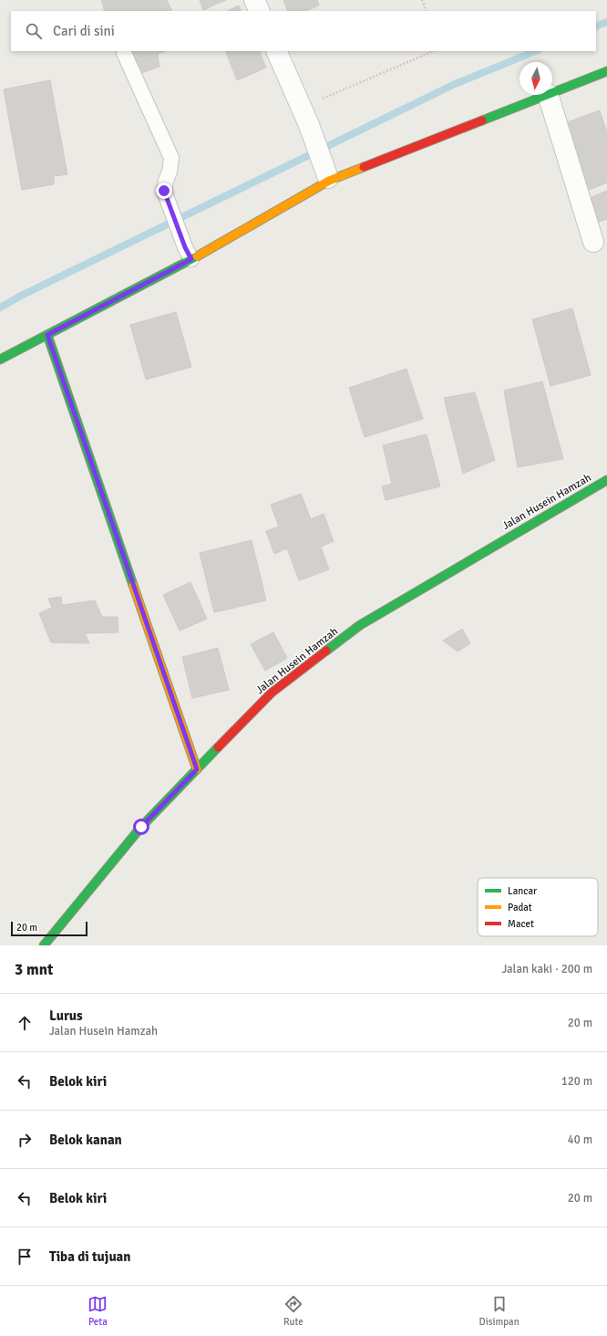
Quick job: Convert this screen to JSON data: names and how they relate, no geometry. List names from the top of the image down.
{
  "streets": {
    "street": ["Jalan Husein Hamzah"]
  },
  "legend": ["Lancar", "Padat", "Macet"],
  "scale_bar": "20 m",
  "north": "bottom",
  "page": {
    "search": "Cari di sini",
    "scale": "20 m",
    "heading": ["3 mnt", "Jalan kaki · 200 m"],
    "list": [
      ["Lurus", "Jalan Husein Hamzah", "20 m"],
      ["Belok kiri", "120 m"],
      ["Belok kanan", "40 m"],
      ["Belok kiri", "20 m"],
      "Tiba di tujuan"
    ],
    "nav": ["Peta", "Rute", "Disimpan"]
  }
}
